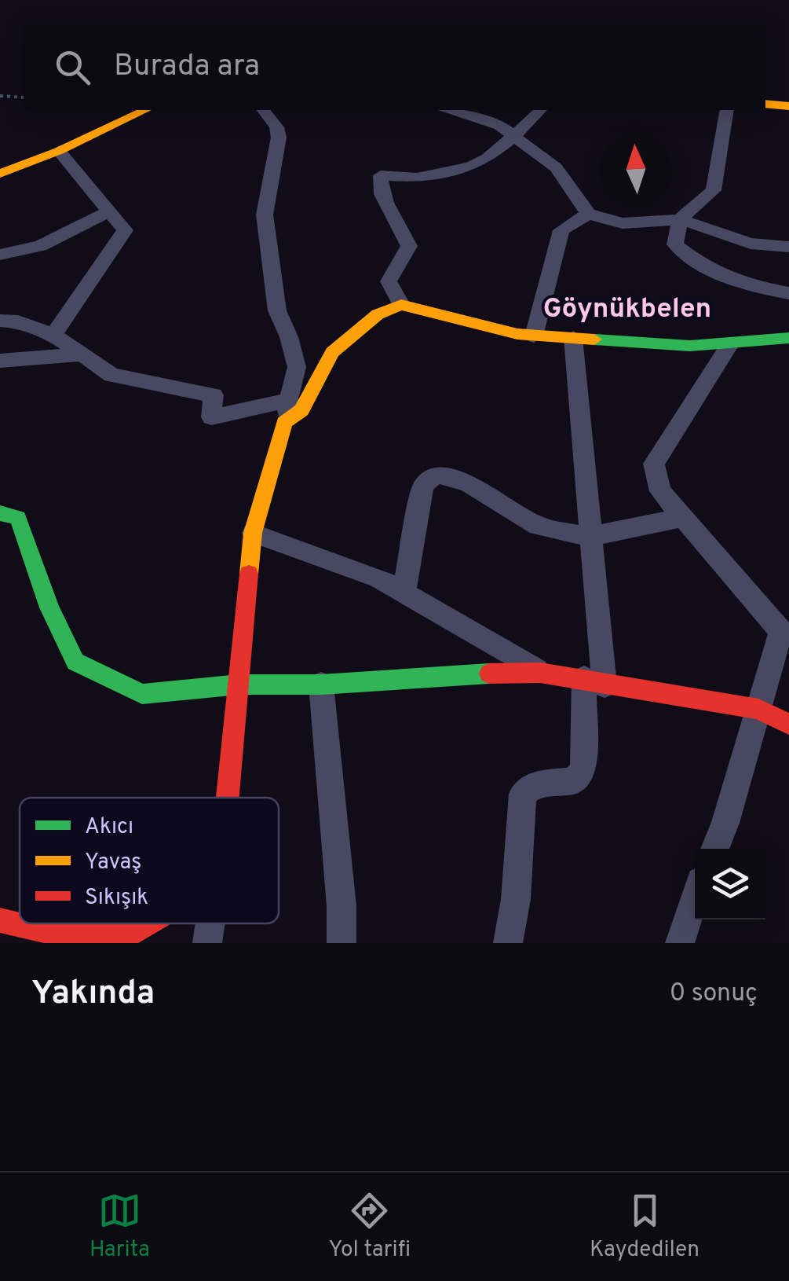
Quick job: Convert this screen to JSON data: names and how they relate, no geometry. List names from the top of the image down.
{
  "districts": ["Göynükbelen"],
  "legend": ["Akıcı", "Yavaş", "Sıkışık"],
  "north": "top",
  "page": {
    "search": "Burada ara",
    "heading": ["Yakında", "0 sonuç"],
    "nav": ["Harita", "Yol tarifi", "Kaydedilen"]
  }
}
